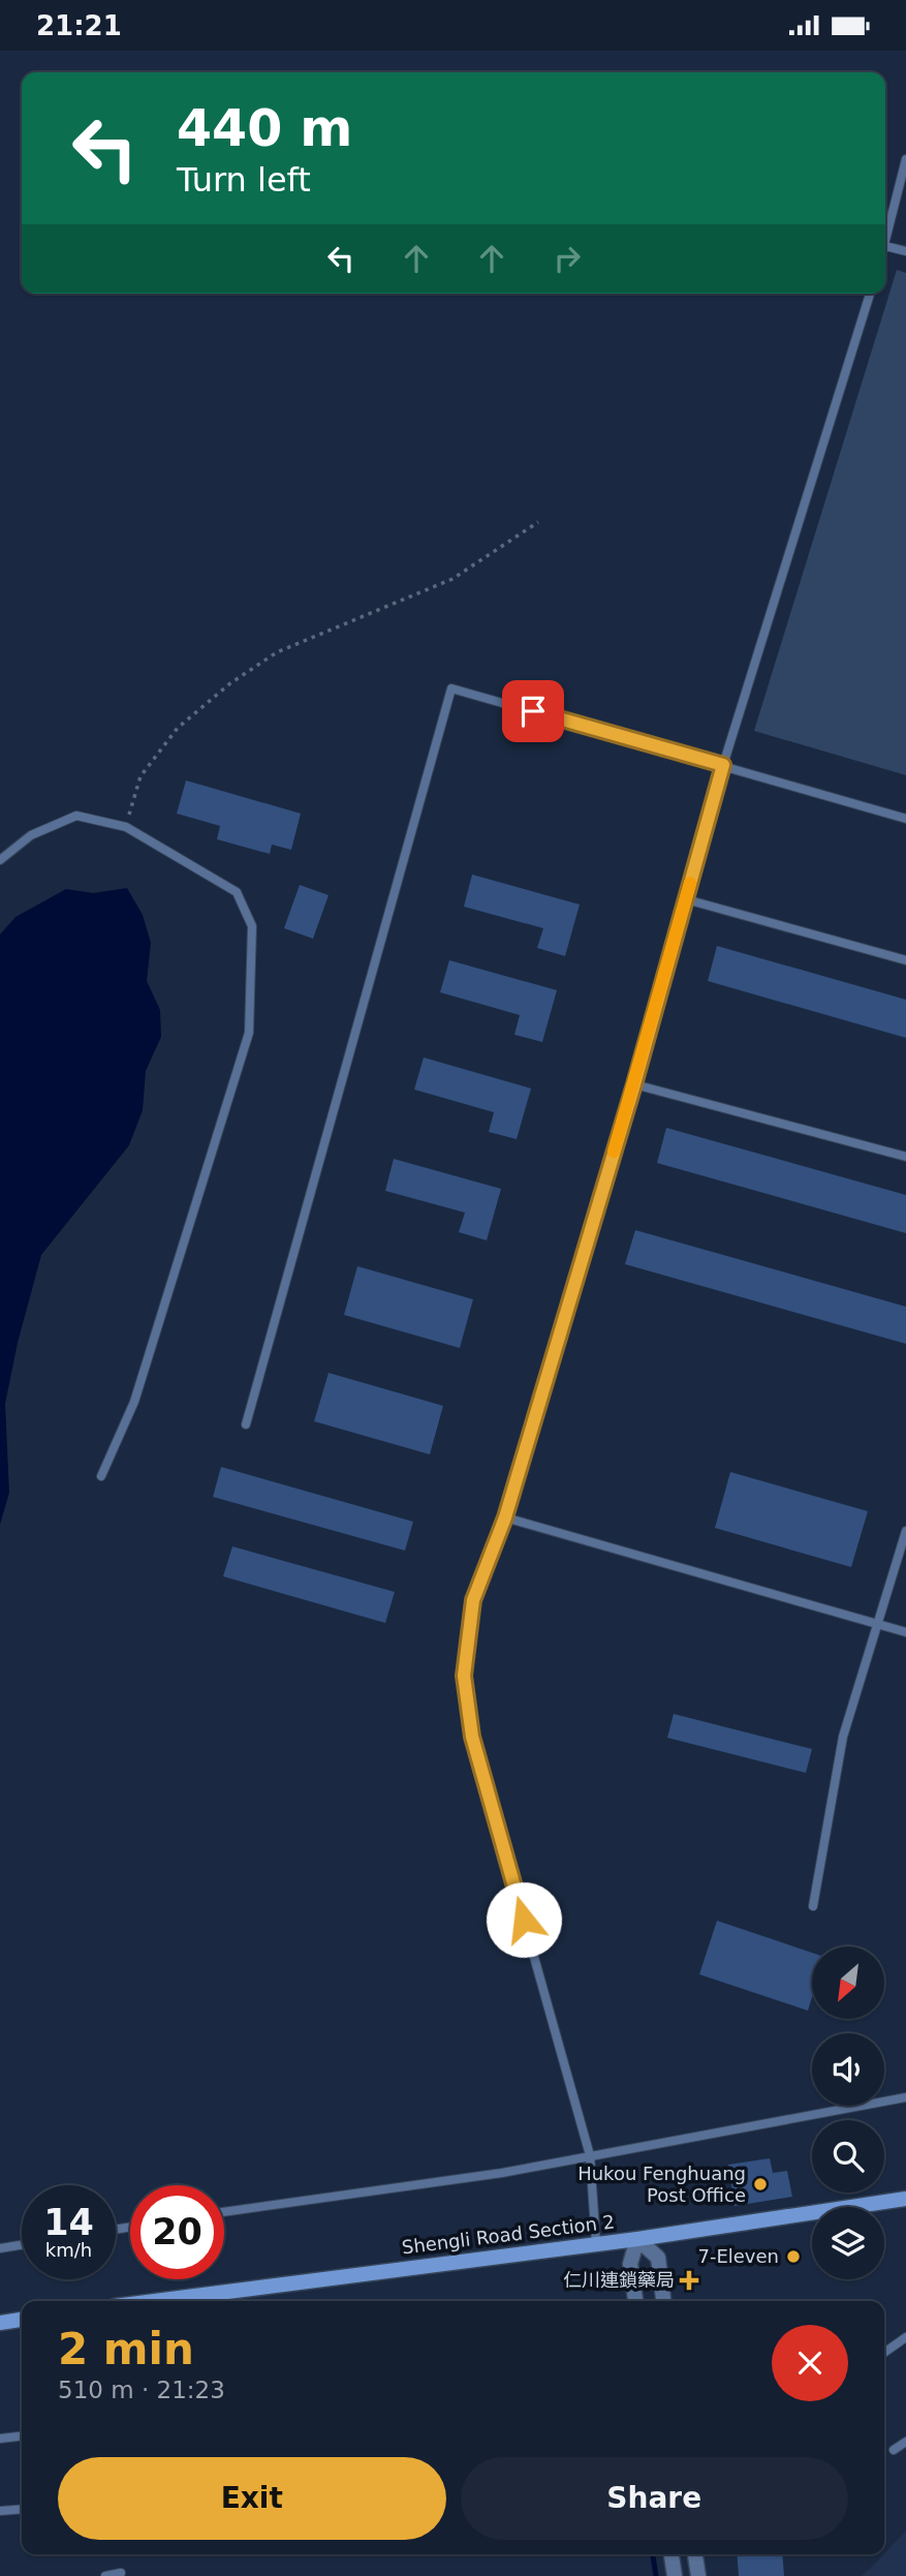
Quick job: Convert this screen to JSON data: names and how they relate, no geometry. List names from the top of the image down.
{
  "streets": {
    "main road": ["Shengli Road Section 2"]
  },
  "places": {
    "other": ["Hukou Fenghuang Post Office", "7-Eleven"],
    "health": ["仁川連鎖藥局"]
  },
  "north": "bottom left",
  "page": {
    "status": "21:21",
    "turn": ["440 m", "Turn left"],
    "speed": "14 km/h",
    "limit": "20",
    "heading": ["2 min", "510 m · 21:23"],
    "buttons": ["Exit", "Share"]
  }
}
